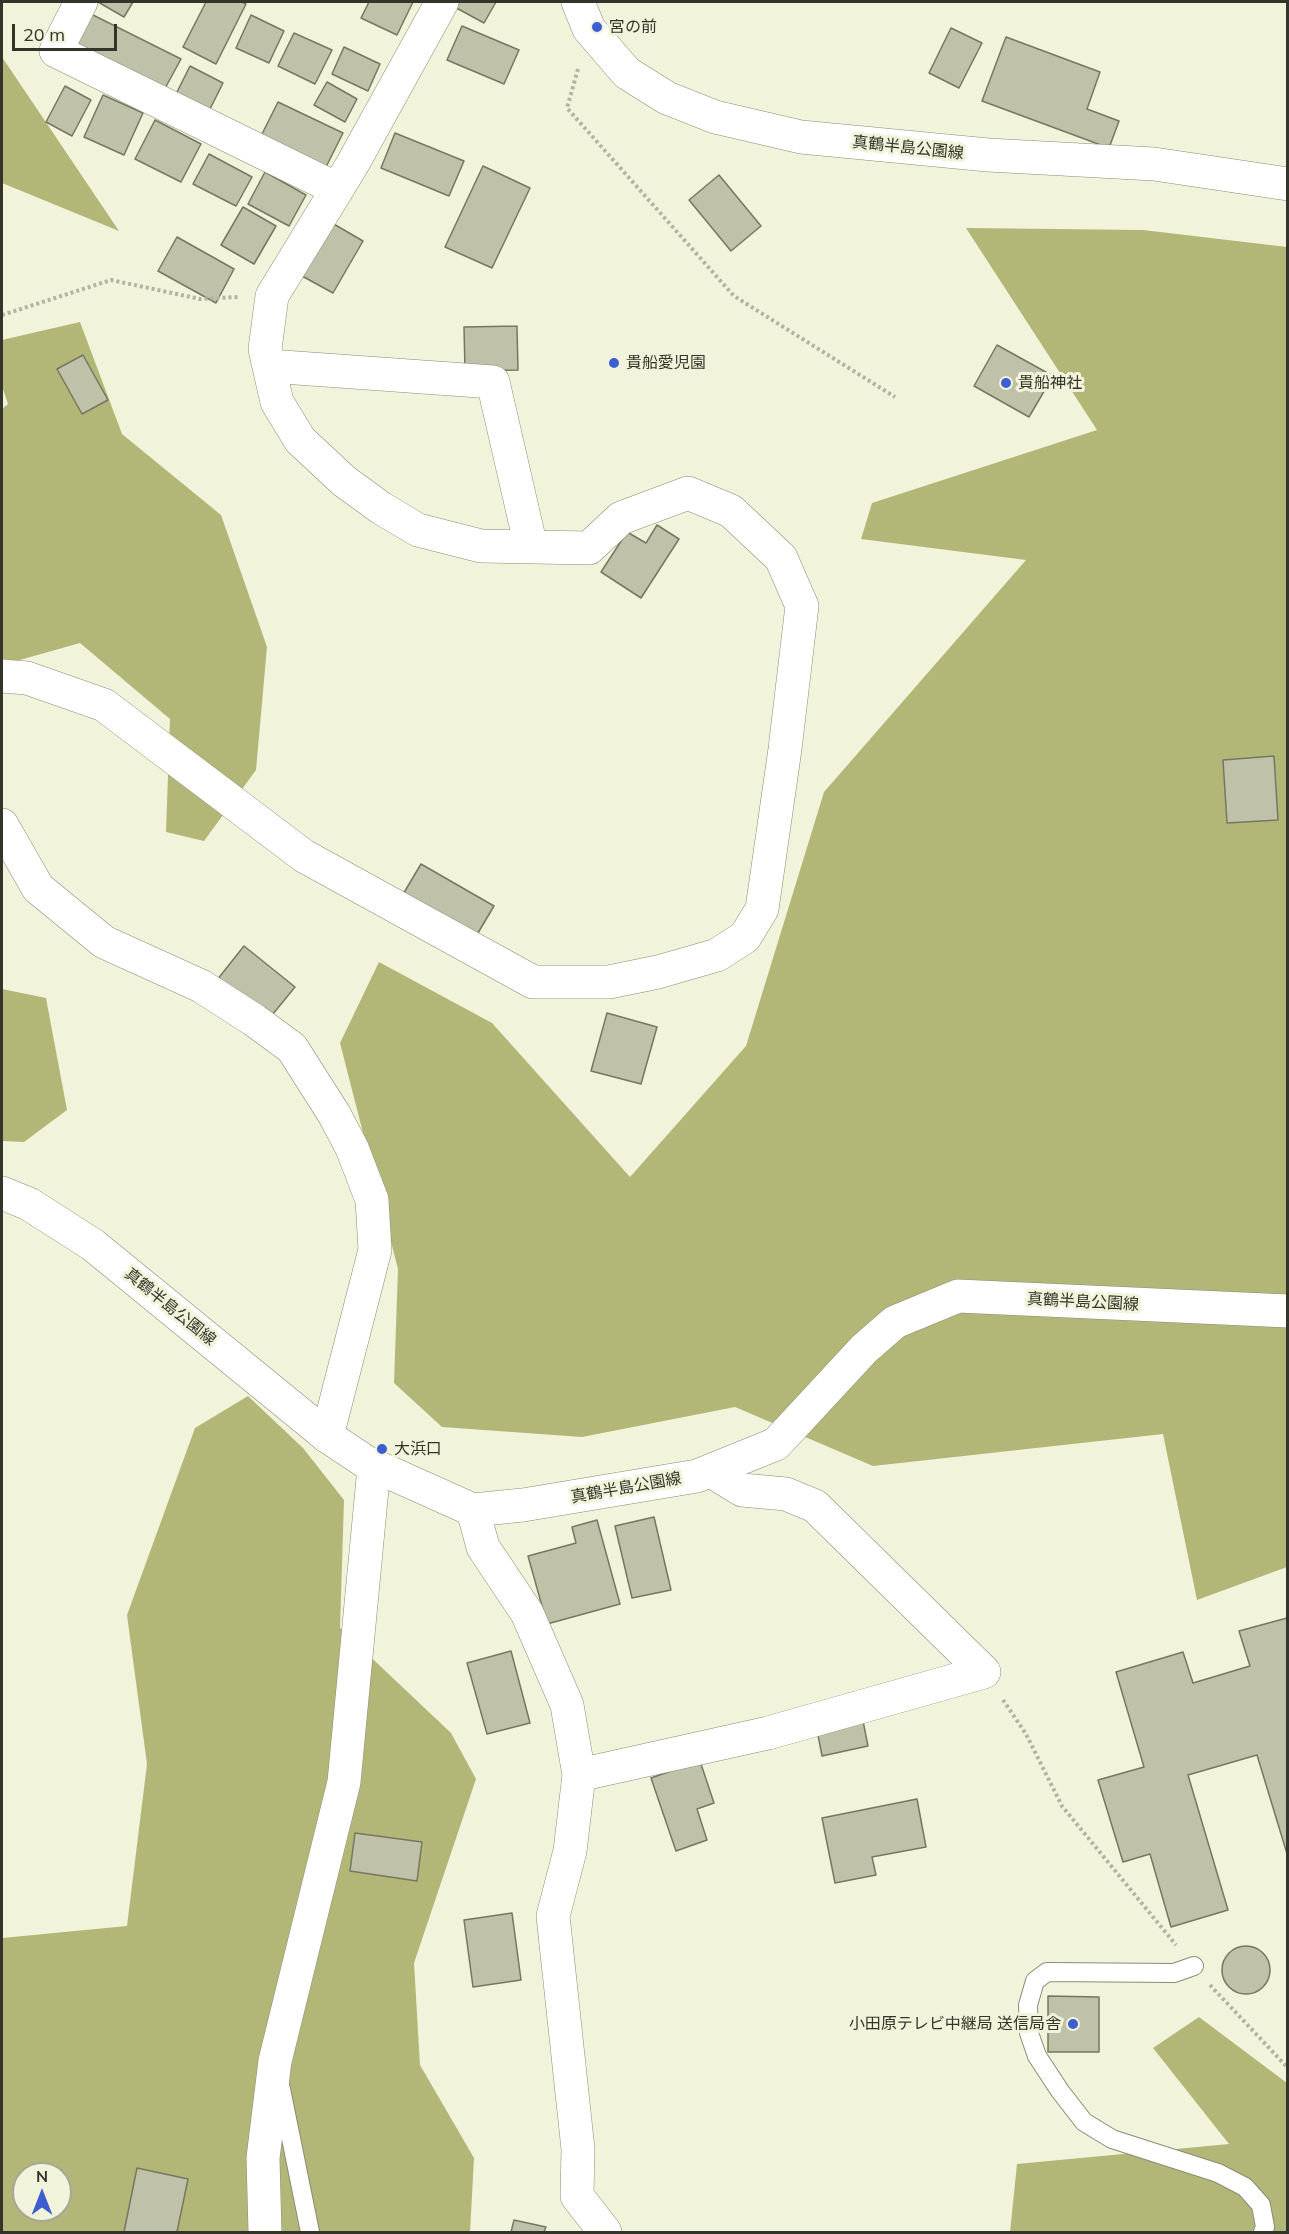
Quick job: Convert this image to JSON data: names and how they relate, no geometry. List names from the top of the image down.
{
  "streets": {
    "street": ["真鶴半島公園線"]
  },
  "places": [
    "宮の前",
    "貴船愛児園",
    "貴船神社",
    "大浜口",
    "小田原テレビ中継局 送信局舎"
  ],
  "scale_bar": "20 m",
  "north": "top"
}
